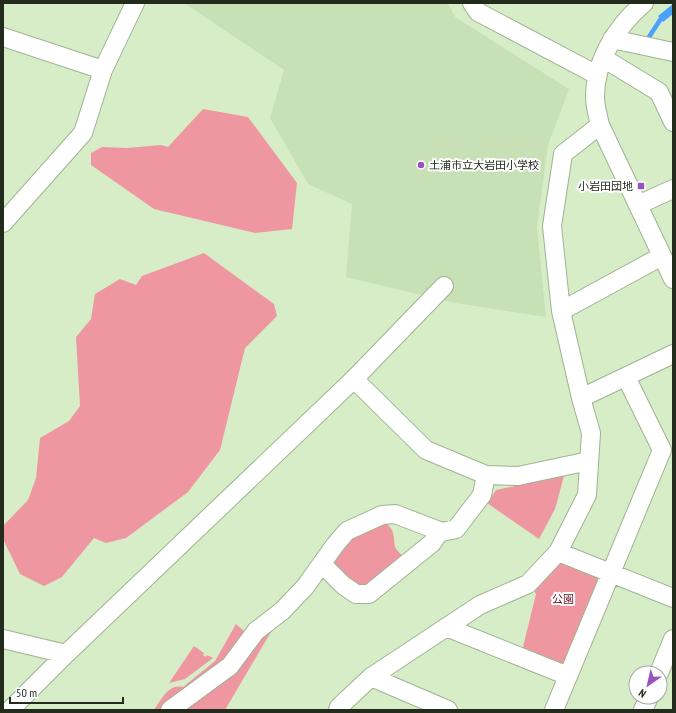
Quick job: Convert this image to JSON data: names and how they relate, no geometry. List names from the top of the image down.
{
  "parks": ["公園"],
  "places": {
    "other": ["土浦市立大岩田小学校"],
    "transit": ["小岩田団地"]
  },
  "scale_bar": "50 m",
  "north": "bottom left"
}
